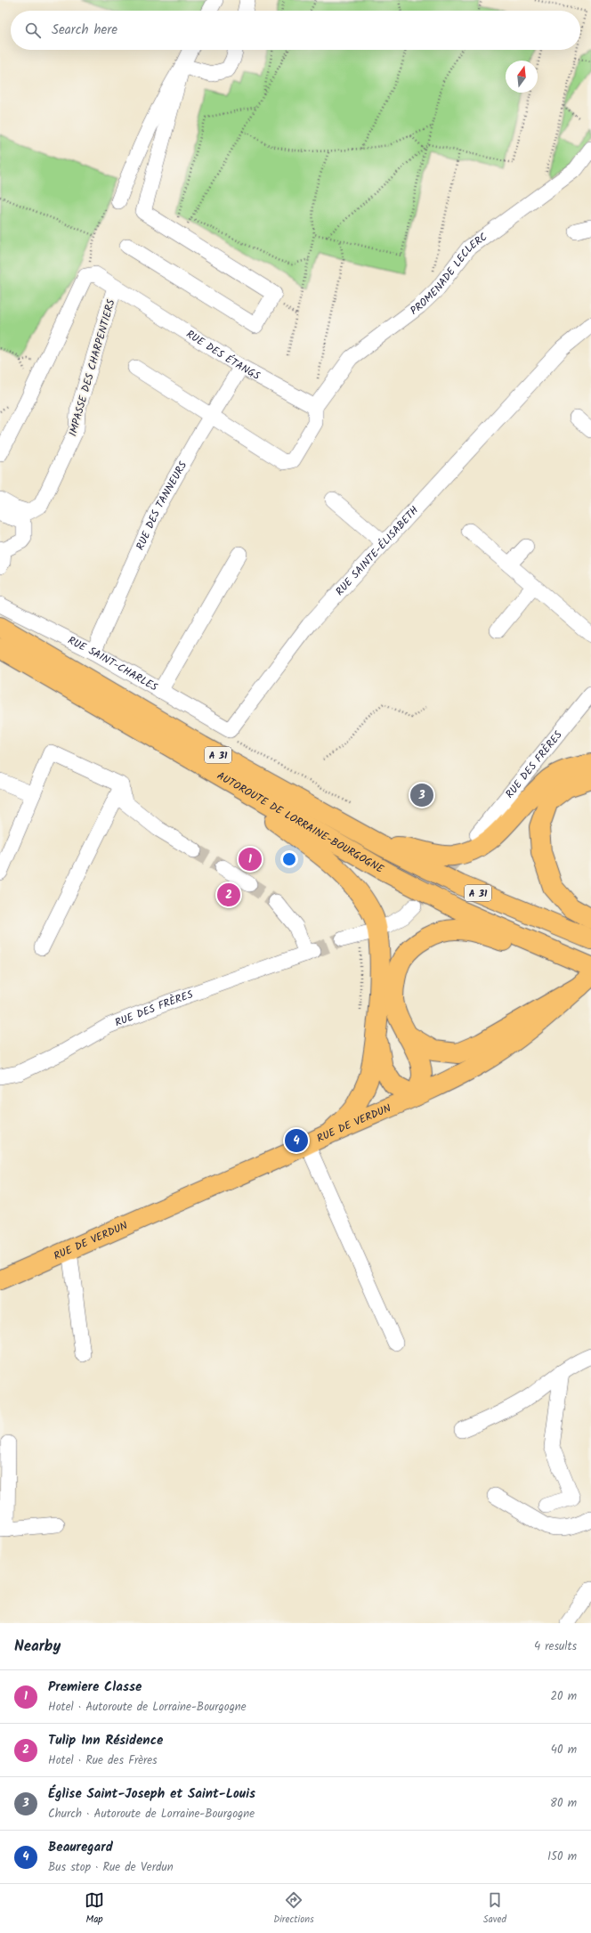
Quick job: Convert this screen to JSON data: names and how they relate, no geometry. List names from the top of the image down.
{
  "streets": {
    "main road": ["A 31", "AUTOROUTE DE LORRAINE-BOURGOGNE", "RUE DE VERDUN"],
    "street": [
      "PROMENADE LECLERC",
      "RUE DES ÉTANGS",
      "IMPASSE DES CHARPENTIERS",
      "RUE DES TANNEURS",
      "RUE SAINTE-ÉLISABETH",
      "RUE SAINT-CHARLES",
      "RUE DES FRÈRES"
    ]
  },
  "crossings": [
    ["PROMENADE LECLERC", "RUE DES ÉTANGS"],
    ["RUE DES ÉTANGS", "IMPASSE DES CHARPENTIERS"],
    ["RUE DES ÉTANGS", "RUE DES TANNEURS"],
    ["RUE DES TANNEURS", "RUE SAINT-CHARLES"]
  ],
  "north": "top",
  "page": {
    "search": "Search here",
    "pins": [
      "3",
      "1",
      "2",
      "4"
    ],
    "heading": ["Nearby", "4 results"],
    "list": [
      {
        "mark": "1",
        "name": "Premiere Classe",
        "note": "Hotel · Autoroute de Lorraine-Bourgogne",
        "value": "20 m"
      },
      {
        "mark": "2",
        "name": "Tulip Inn Résidence",
        "note": "Hotel · Rue des Frères",
        "value": "40 m"
      },
      {
        "mark": "3",
        "name": "Église Saint-Joseph et Saint-Louis",
        "note": "Church · Autoroute de Lorraine-Bourgogne",
        "value": "80 m"
      },
      {
        "mark": "4",
        "name": "Beauregard",
        "note": "Bus stop · Rue de Verdun",
        "value": "150 m"
      }
    ],
    "nav": ["Map", "Directions", "Saved"]
  }
}
